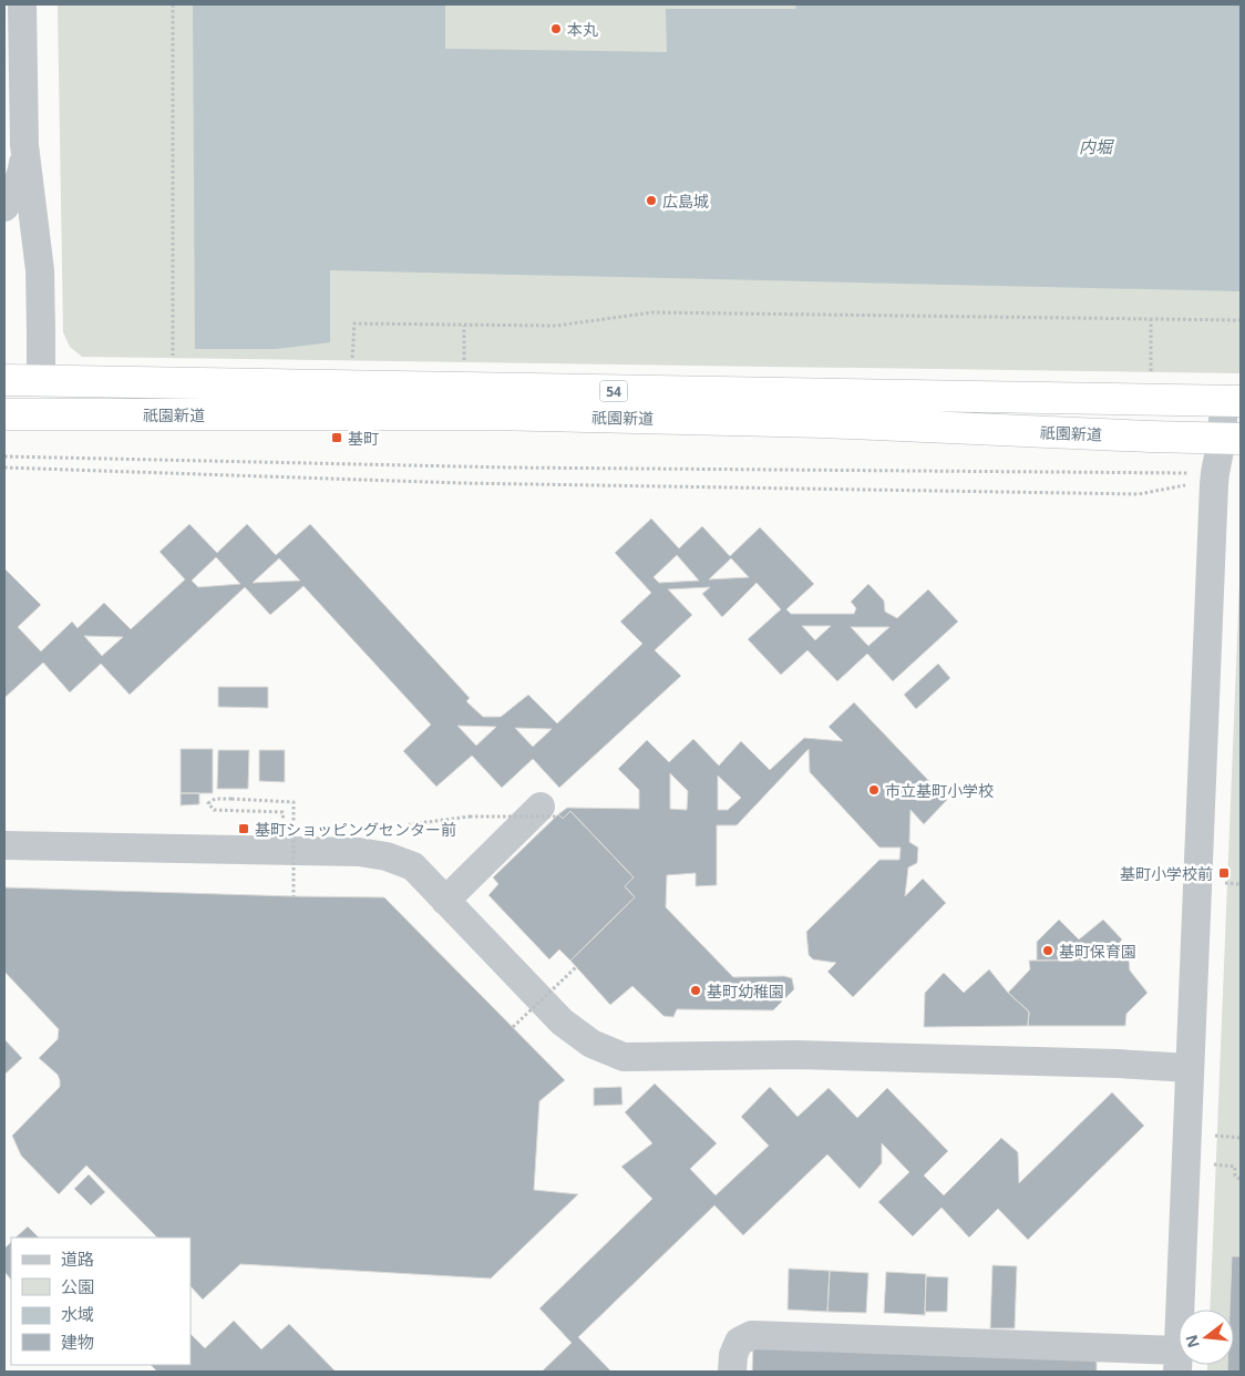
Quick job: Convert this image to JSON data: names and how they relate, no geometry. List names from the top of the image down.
{
  "streets": {
    "highway": ["54", "祇園新道"]
  },
  "water": ["内堀"],
  "places": {
    "other": [
      "本丸",
      "広島城",
      "市立基町小学校",
      "基町保育園",
      "基町幼稚園"
    ],
    "transit": ["基町", "基町ショッピングセンター前", "基町小学校前"]
  },
  "legend": [
    "道路",
    "公園",
    "水域",
    "建物"
  ],
  "north": "left"
}
